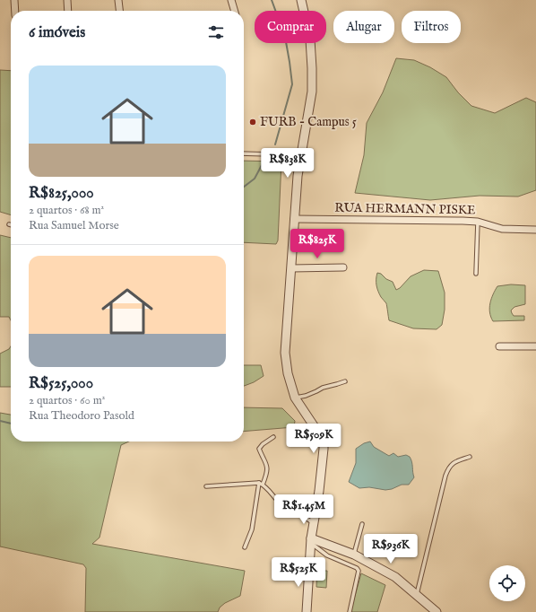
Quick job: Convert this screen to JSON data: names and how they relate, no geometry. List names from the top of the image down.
{
  "streets": {
    "street": ["RUA HERMANN PISKE"]
  },
  "places": ["FURB - Campus 5"],
  "page": {
    "chip": ["Comprar", "Alugar", "Filtros"],
    "heading": "6 imóveis",
    "list": [
      {
        "name": "R$825,000",
        "note": "2 quartos · 68 m² · Rua Samuel Morse"
      },
      {
        "name": "R$525,000",
        "note": "2 quartos · 60 m² · Rua Theodoro Pasold"
      }
    ],
    "price": [
      "R$838K",
      "R$825K",
      "R$509K",
      "R$1.45M",
      "R$936K",
      "R$525K"
    ]
  }
}
